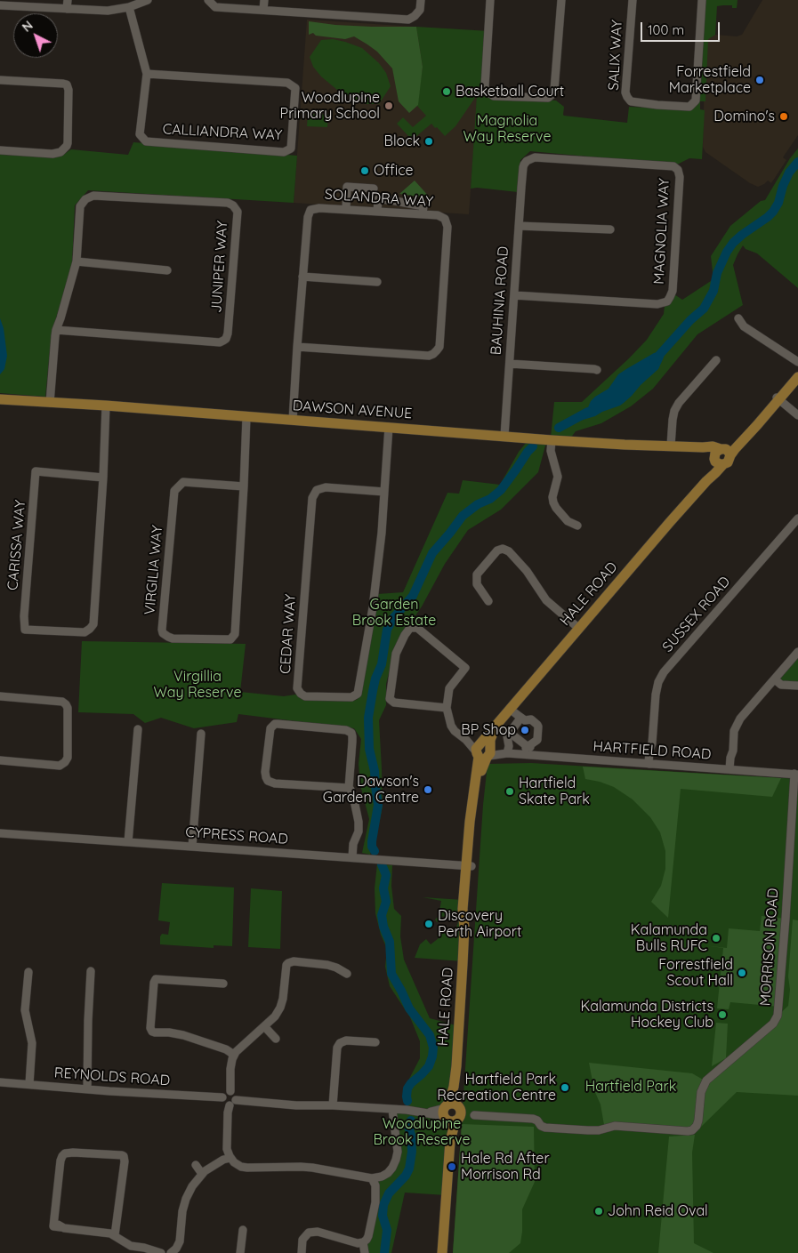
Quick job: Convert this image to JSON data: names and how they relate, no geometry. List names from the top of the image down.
{
  "streets": {
    "main road": ["DAWSON AVENUE", "HALE ROAD"],
    "street": [
      "SALIX WAY",
      "CALLIANDRA WAY",
      "SOLANDRA WAY",
      "MAGNOLIA WAY",
      "JUNIPER WAY",
      "BAUHINIA ROAD",
      "CARISSA WAY",
      "VIRGILIA WAY",
      "SUSSEX ROAD",
      "CEDAR WAY",
      "HARTFIELD ROAD",
      "CYPRESS ROAD",
      "MORRISON ROAD",
      "REYNOLDS ROAD"
    ]
  },
  "crossings": [
    ["SOLANDRA WAY", "DAWSON AVENUE"],
    ["MAGNOLIA WAY", "BAUHINIA ROAD"],
    ["JUNIPER WAY", "DAWSON AVENUE"],
    ["BAUHINIA ROAD", "DAWSON AVENUE"],
    ["DAWSON AVENUE", "CARISSA WAY"],
    ["DAWSON AVENUE", "VIRGILIA WAY"],
    ["DAWSON AVENUE", "CEDAR WAY"],
    ["HALE ROAD", "HARTFIELD ROAD"],
    ["HALE ROAD", "CYPRESS ROAD"],
    ["SUSSEX ROAD", "HARTFIELD ROAD"],
    ["HARTFIELD ROAD", "MORRISON ROAD"]
  ],
  "parks": [
    "Magnolia Way Reserve",
    "Garden Brook Estate",
    "Virgillia Way Reserve",
    "Hartfield Park",
    "Woodlupine Brook Reserve"
  ],
  "places": [
    "Forrestfield Marketplace",
    "Basketball Court",
    "Woodlupine Primary School",
    "Domino's",
    "Block",
    "Office",
    "BP Shop",
    "Dawson's Garden Centre",
    "Hartfield Skate Park",
    "Discovery Perth Airport",
    "Kalamunda Bulls RUFC",
    "Forrestfield Scout Hall",
    "Kalamunda Districts Hockey Club",
    "Hartfield Park Recreation Centre",
    "Hale Rd After Morrison Rd",
    "John Reid Oval"
  ],
  "scale_bar": "100 m",
  "north": "top left"
}
